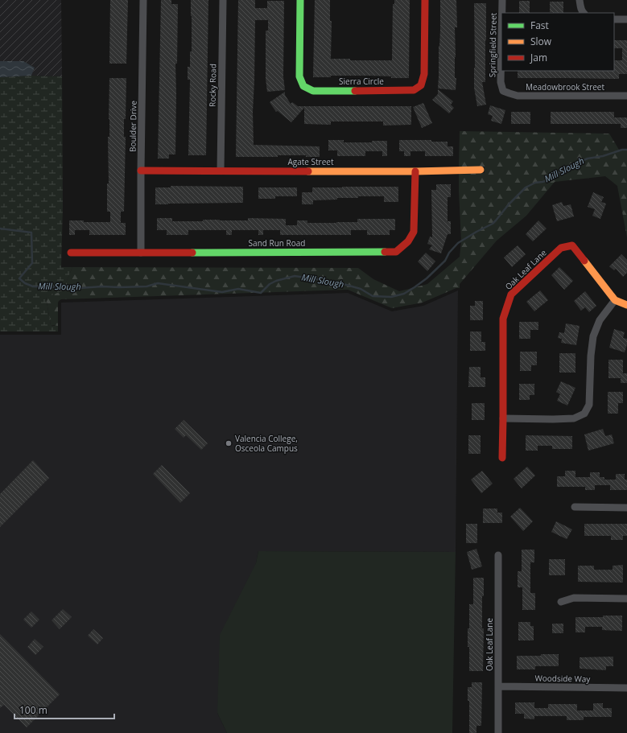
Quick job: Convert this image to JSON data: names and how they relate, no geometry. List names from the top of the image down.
{
  "streets": {
    "street": [
      "Springfield Street",
      "Sierra Circle",
      "Rocky Road",
      "Meadowbrook Street",
      "Boulder Drive",
      "Agate Street",
      "Sand Run Road",
      "Oak Leaf Lane",
      "Woodside Way"
    ]
  },
  "crossings": [
    ["Springfield Street", "Meadowbrook Street"],
    ["Rocky Road", "Agate Street"],
    ["Boulder Drive", "Agate Street"],
    ["Boulder Drive", "Sand Run Road"],
    ["Agate Street", "Sand Run Road"],
    ["Oak Leaf Lane", "Woodside Way"]
  ],
  "water": ["Mill Slough"],
  "places": ["Valencia College, Osceola Campus"],
  "legend": ["Fast", "Slow", "Jam"],
  "scale_bar": "100 m"
}
